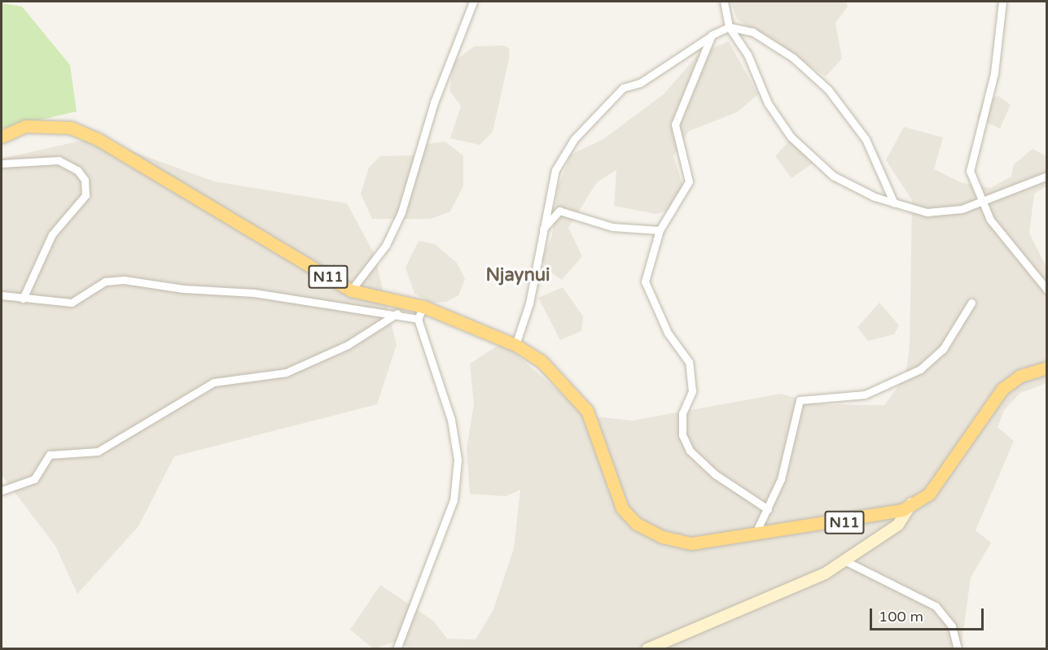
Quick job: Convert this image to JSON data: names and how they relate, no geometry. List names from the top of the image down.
{
  "streets": {
    "highway": ["N11"]
  },
  "districts": ["Njaynui"],
  "scale_bar": "100 m"
}
